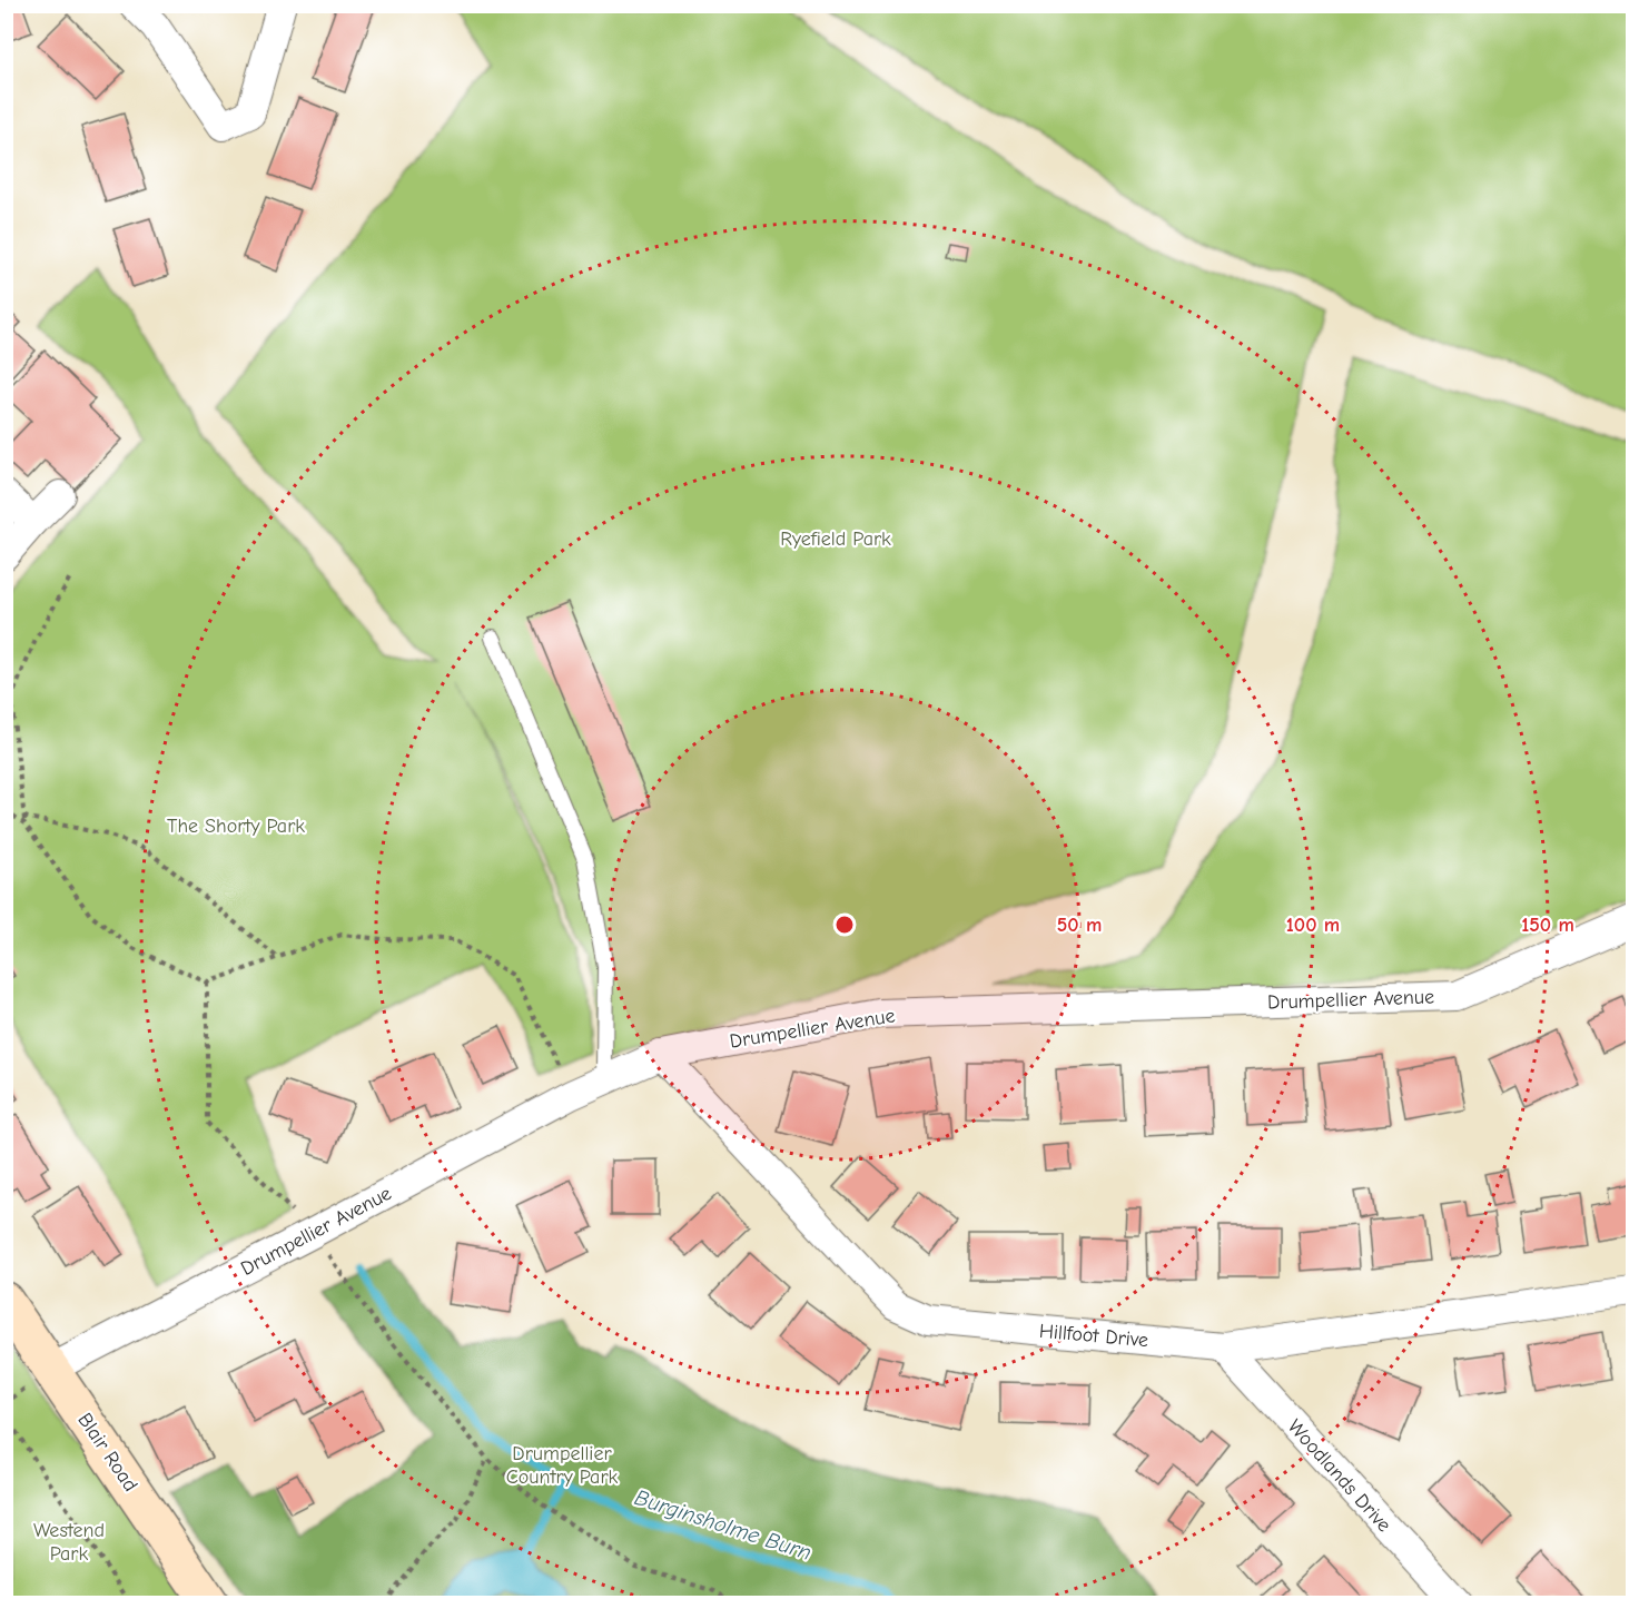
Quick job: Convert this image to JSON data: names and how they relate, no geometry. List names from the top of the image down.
{
  "streets": {
    "street": [
      "Drumpellier Avenue",
      "Hillfoot Drive",
      "Blair Road",
      "Woodlands Drive"
    ]
  },
  "crossings": [
    ["Drumpellier Avenue", "Hillfoot Drive"],
    ["Drumpellier Avenue", "Blair Road"],
    ["Hillfoot Drive", "Woodlands Drive"]
  ],
  "water": ["Burginsholme Burn"],
  "parks": [
    "Ryefield Park",
    "The Shorty Park",
    "Drumpellier Country Park",
    "Westend Park"
  ],
  "rings": ["50 m", "100 m", "150 m"]
}
